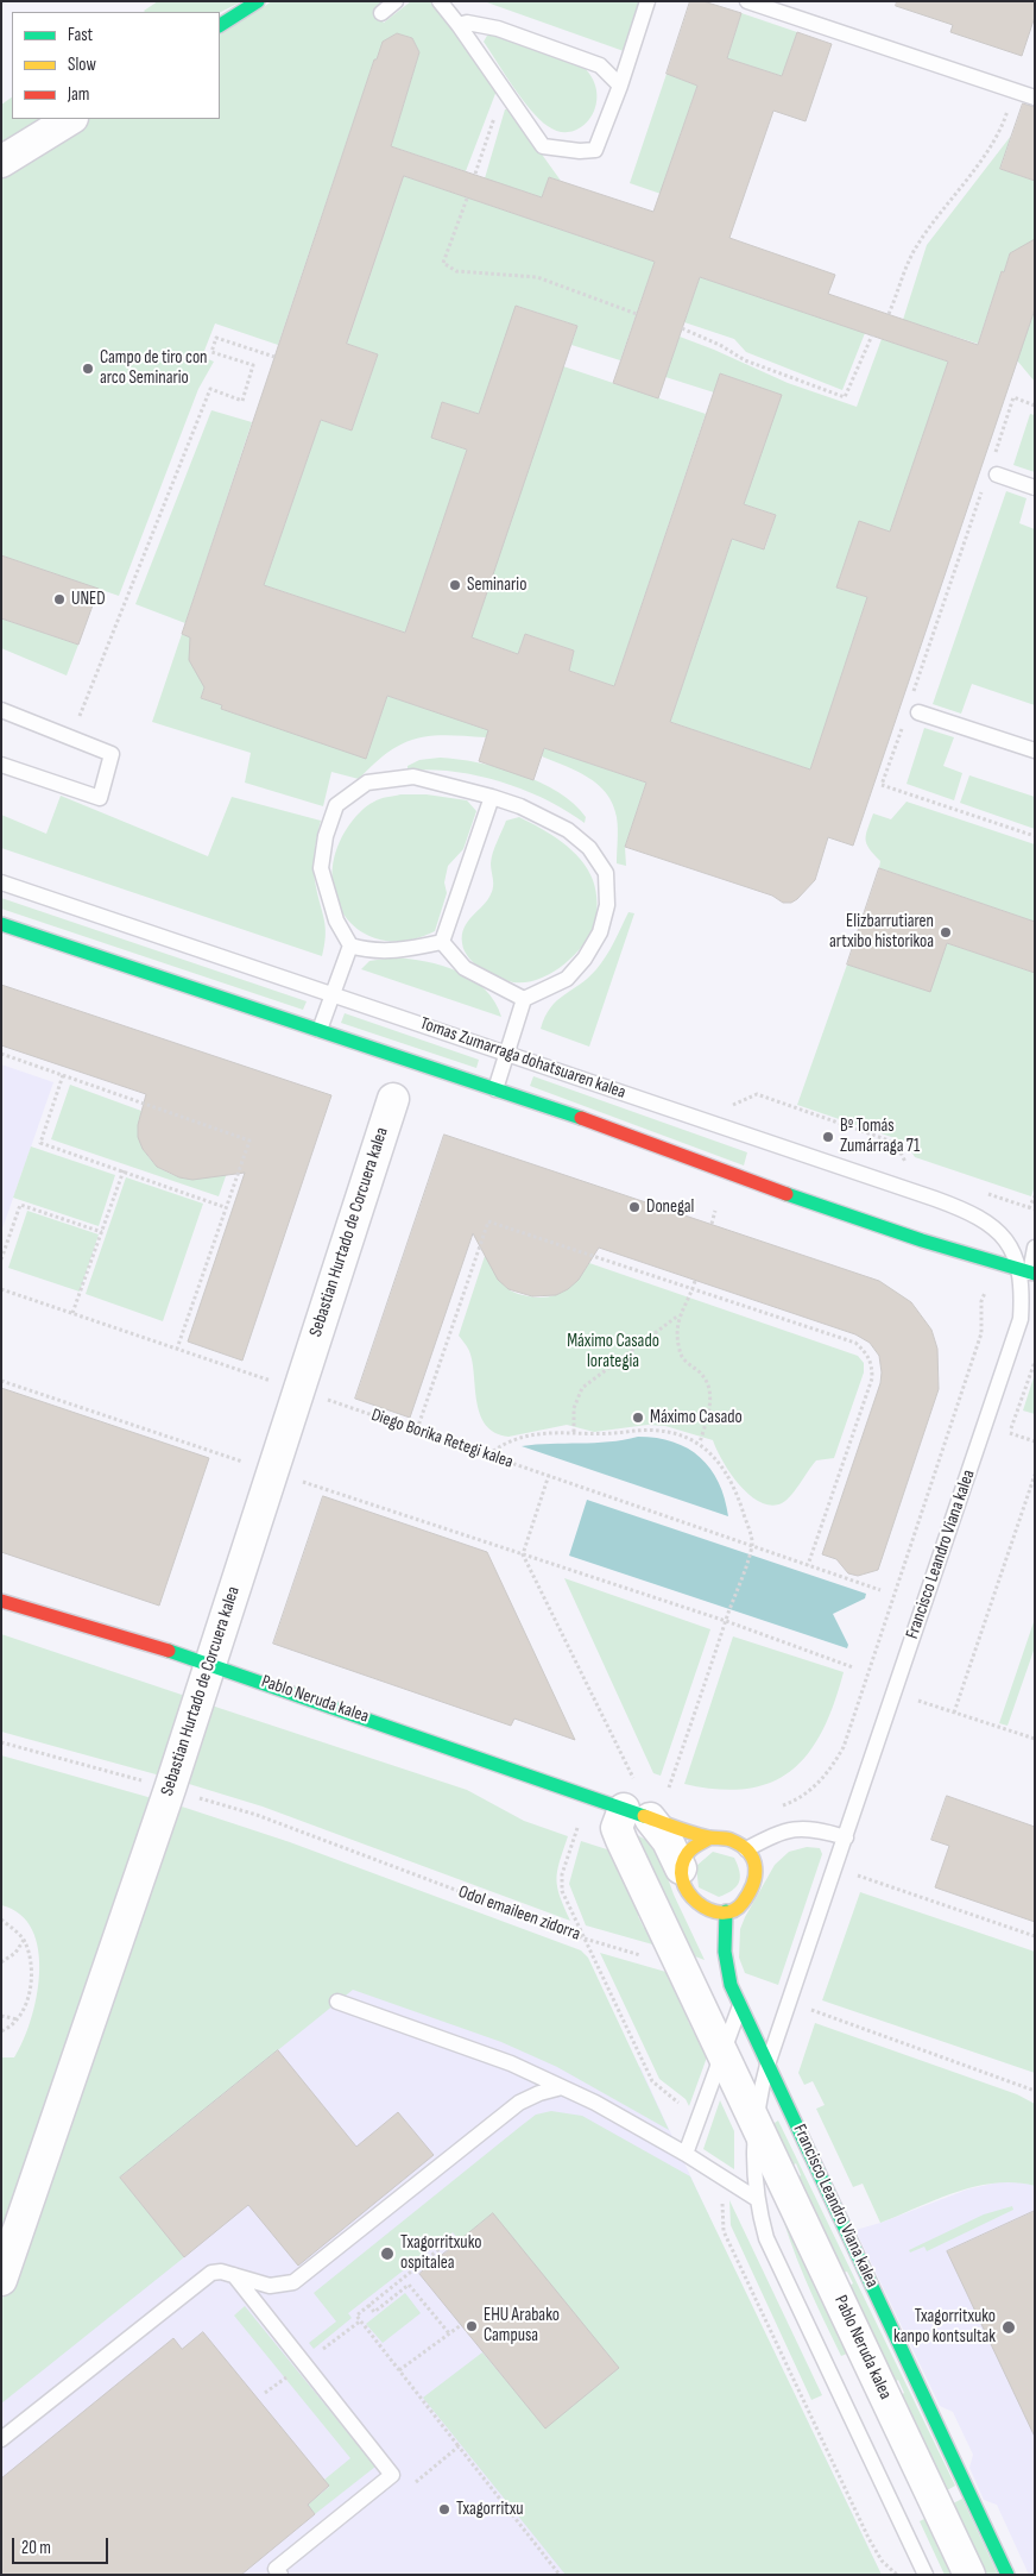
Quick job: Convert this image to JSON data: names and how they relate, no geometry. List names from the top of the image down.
{
  "streets": {
    "street": ["Sebastian Hurtado de Corcuera kalea", "Francisco Leandro Viana kalea", "Pablo Neruda kalea"],
    "lane": ["Tomas Zumarraga dohatsuaren kalea"],
    "path": ["Diego Borika Retegi kalea", "Odol emaileen zidorra"]
  },
  "crossings": [
    ["Tomas Zumarraga dohatsuaren kalea", "Francisco Leandro Viana kalea"],
    ["Sebastian Hurtado de Corcuera kalea", "Diego Borika Retegi kalea"],
    ["Sebastian Hurtado de Corcuera kalea", "Pablo Neruda kalea"],
    ["Sebastian Hurtado de Corcuera kalea", "Odol emaileen zidorra"],
    ["Francisco Leandro Viana kalea", "Pablo Neruda kalea"],
    ["Pablo Neruda kalea", "Odol emaileen zidorra"]
  ],
  "parks": ["Máximo Casado lorategia"],
  "places": [
    "Campo de tiro con arco Seminario",
    "Seminario",
    "UNED",
    "Elizbarrutiaren artxibo historikoa",
    "Bº Tomás Zumárraga 71",
    "Donegal",
    "Máximo Casado",
    "Txagorritxuko ospitalea",
    "EHU Arabako Campusa",
    "Txagorritxuko kanpo kontsultak",
    "Txagorritxu"
  ],
  "legend": ["Fast", "Slow", "Jam"],
  "scale_bar": "20 m"
}
